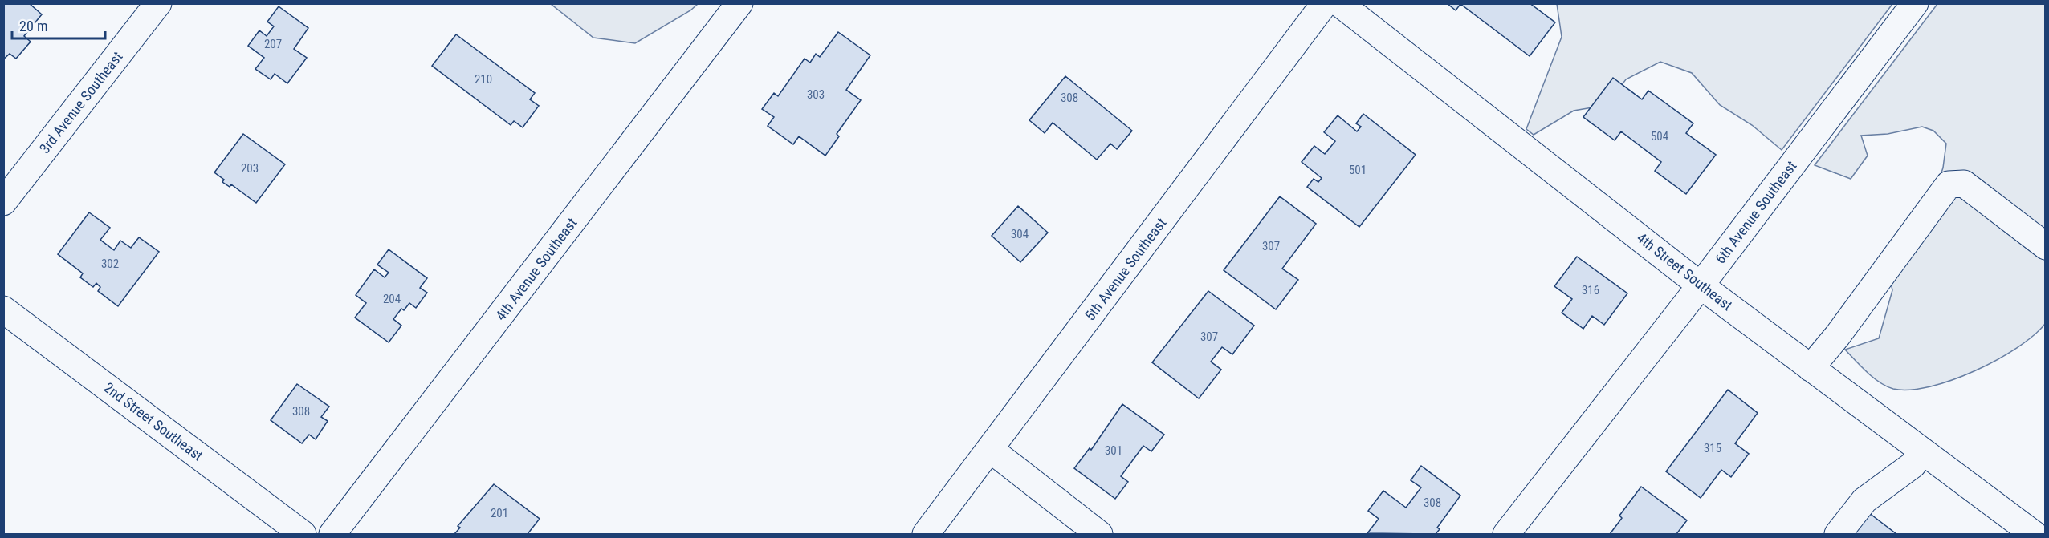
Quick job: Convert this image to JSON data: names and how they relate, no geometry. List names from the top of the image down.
{
  "streets": {
    "street": [
      "3rd Avenue Southeast",
      "6th Avenue Southeast",
      "4th Avenue Southeast",
      "5th Avenue Southeast",
      "4th Street Southeast",
      "2nd Street Southeast"
    ]
  },
  "crossings": [
    ["6th Avenue Southeast", "4th Street Southeast"]
  ],
  "house_numbers": [
    "207",
    "210",
    "303",
    "308",
    "504",
    "203",
    "501",
    "304",
    "307",
    "302",
    "316",
    "204",
    "307",
    "308",
    "315",
    "301",
    "308",
    "201"
  ],
  "scale_bar": "20 m"
}
